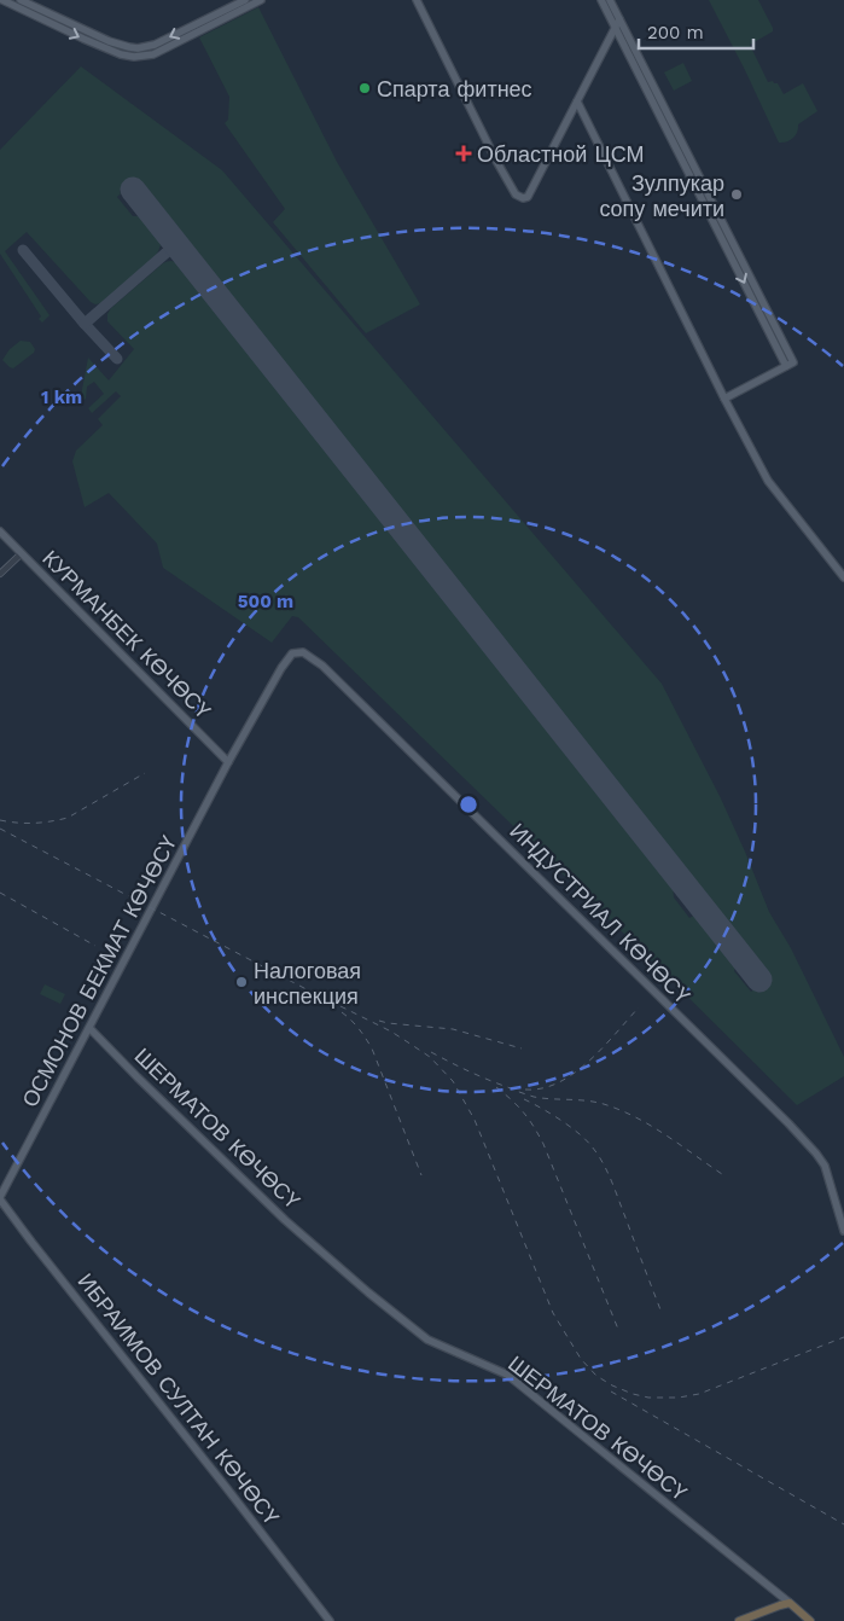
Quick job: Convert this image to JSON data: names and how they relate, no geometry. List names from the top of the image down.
{
  "streets": {
    "highway": ["ШЕРМАТОВ КӨЧӨСҮ"],
    "main road": [
      "КУРМАНБЕК КӨЧӨСҮ",
      "ИНДУСТРИАЛ КӨЧӨСҮ",
      "ОСМОНОВ БЕКМАТ КӨЧӨСҮ",
      "ИБРАИМОВ СУЛТАН КӨЧӨСҮ"
    ]
  },
  "crossings": [
    ["КУРМАНБЕК КӨЧӨСҮ", "ОСМОНОВ БЕКМАТ КӨЧӨСҮ"],
    ["ИНДУСТРИАЛ КӨЧӨСҮ", "ОСМОНОВ БЕКМАТ КӨЧӨСҮ"],
    ["ОСМОНОВ БЕКМАТ КӨЧӨСҮ", "ШЕРМАТОВ КӨЧӨСҮ"],
    ["ОСМОНОВ БЕКМАТ КӨЧӨСҮ", "ИБРАИМОВ СУЛТАН КӨЧӨСҮ"]
  ],
  "places": {
    "other": ["Спарта фитнес", "Зулпукар сопу мечити", "Налоговая инспекция"],
    "health": ["Областной ЦСМ"]
  },
  "scale_bar": "200 m",
  "rings": ["1 km", "500 m"]
}
